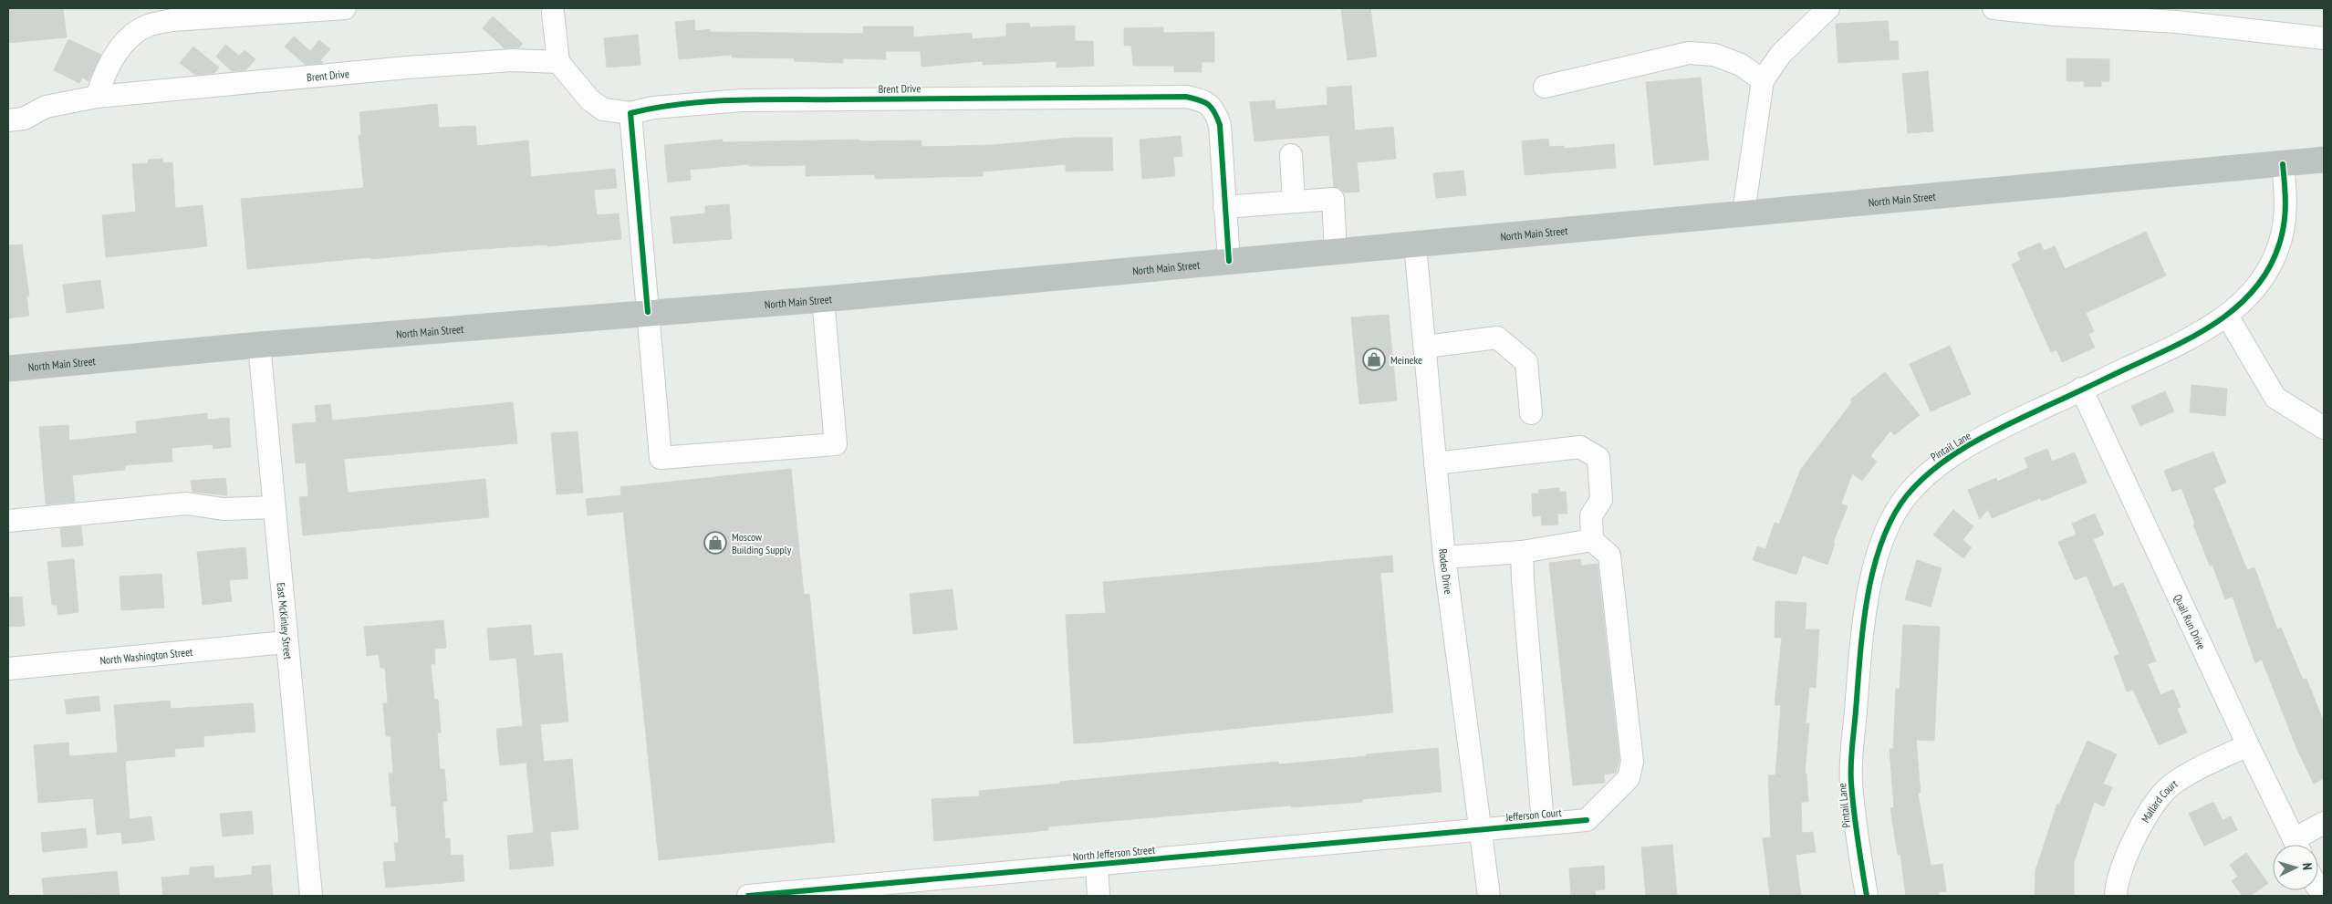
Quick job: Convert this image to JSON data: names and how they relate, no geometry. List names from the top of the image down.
{
  "streets": {
    "highway": ["North Main Street"],
    "street": [
      "Brent Drive",
      "Pintail Lane",
      "Rodeo Drive",
      "East McKinley Street",
      "Quail Run Drive",
      "North Washington Street",
      "Mallard Court",
      "Jefferson Court",
      "North Jefferson Street"
    ]
  },
  "crossings": [
    ["Brent Drive", "North Main Street"],
    ["North Main Street", "Pintail Lane"],
    ["North Main Street", "Rodeo Drive"],
    ["North Main Street", "East McKinley Street"],
    ["Pintail Lane", "Quail Run Drive"],
    ["Rodeo Drive", "Jefferson Court"],
    ["Rodeo Drive", "North Jefferson Street"],
    ["East McKinley Street", "North Washington Street"],
    ["Quail Run Drive", "Mallard Court"],
    ["Jefferson Court", "North Jefferson Street"]
  ],
  "places": {
    "shop": ["Meineke", "Moscow Building Supply"]
  },
  "north": "right"
}
